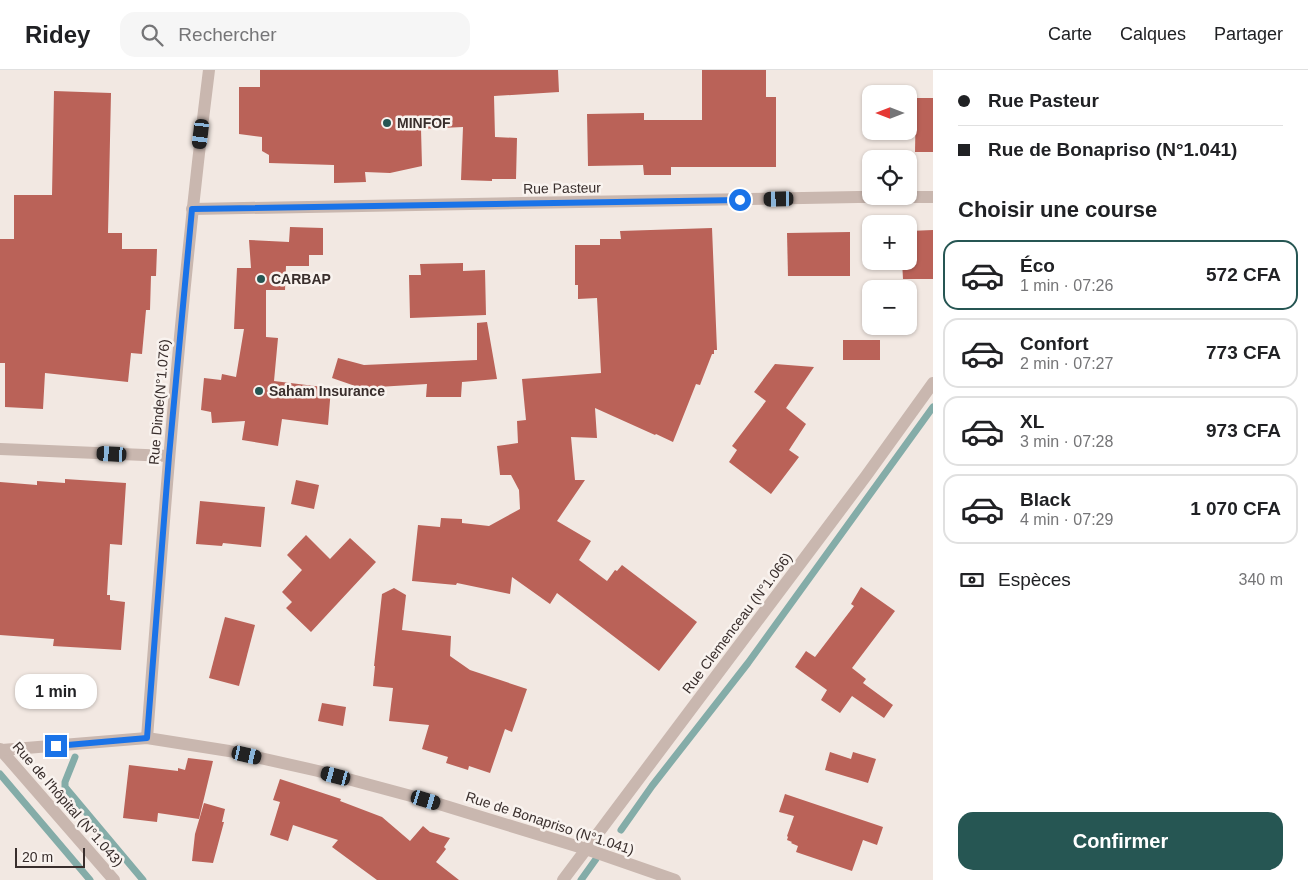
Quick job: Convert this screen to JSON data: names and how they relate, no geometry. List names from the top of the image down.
{
  "streets": {
    "street": [
      "Rue Pasteur",
      "Rue Dinde(N°1.076)",
      "Rue Clemenceau (N°1.066)",
      "Rue de l'hôpital (N°1.043)",
      "Rue de Bonapriso (N°1.041)"
    ]
  },
  "crossings": [
    ["Rue Pasteur", "Rue Dinde(N°1.076)"],
    ["Rue Dinde(N°1.076)", "Rue de Bonapriso (N°1.041)"],
    ["Rue Clemenceau (N°1.066)", "Rue de Bonapriso (N°1.041)"],
    ["Rue de l'hôpital (N°1.043)", "Rue de Bonapriso (N°1.041)"]
  ],
  "places": ["MINFOF", "CARBAP", "Saham Insurance"],
  "scale_bar": "20 m",
  "north": "left",
  "page": {
    "header": "Ridey",
    "search": "Rechercher",
    "nav": ["Carte", "Calques", "Partager"],
    "banner": ["Rue Pasteur", "Rue de Bonapriso (N°1.041)"],
    "map_buttons": ["+", "−"],
    "heading": "Choisir une course",
    "list": [
      {
        "name": "Éco",
        "note": "1 min · 07:26",
        "value": "572 CFA"
      },
      {
        "name": "Confort",
        "note": "2 min · 07:27",
        "value": "773 CFA"
      },
      {
        "name": "XL",
        "note": "3 min · 07:28",
        "value": "973 CFA"
      },
      {
        "name": "Black",
        "note": "4 min · 07:29",
        "value": "1 070 CFA"
      }
    ],
    "pay": ["Espèces", "340 m"],
    "bubble": "1 min",
    "buttons": "Confirmer",
    "scale": "20 m"
  }
}
